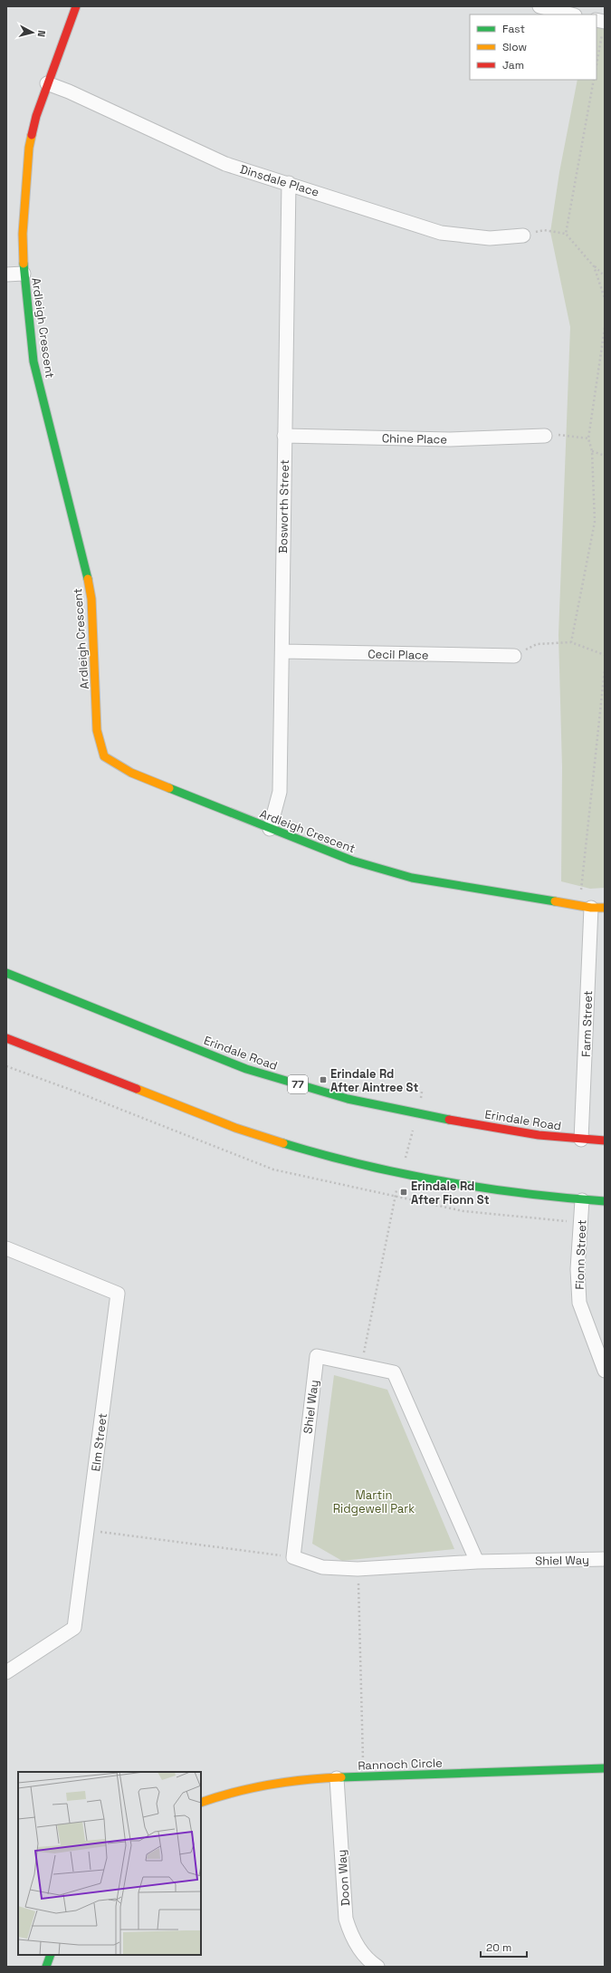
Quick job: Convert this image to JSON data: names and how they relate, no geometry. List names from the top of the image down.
{
  "streets": {
    "street": [
      "Dinsdale Place",
      "Ardleigh Crescent",
      "Chine Place",
      "Bosworth Street",
      "Cecil Place",
      "Farm Street",
      "Erindale Road",
      "77",
      "Fionn Street",
      "Shiel Way",
      "Elm Street",
      "Rannoch Circle",
      "Doon Way"
    ]
  },
  "crossings": [
    ["Dinsdale Place", "Ardleigh Crescent"],
    ["Dinsdale Place", "Bosworth Street"],
    ["Ardleigh Crescent", "Bosworth Street"],
    ["Ardleigh Crescent", "Farm Street"],
    ["Chine Place", "Bosworth Street"],
    ["Bosworth Street", "Cecil Place"],
    ["Farm Street", "Erindale Road"],
    ["Rannoch Circle", "Doon Way"]
  ],
  "parks": ["Martin Ridgewell Park"],
  "places": {
    "transit": ["Erindale Rd After Aintree St", "Erindale Rd After Fionn St"]
  },
  "legend": ["Fast", "Slow", "Jam"],
  "scale_bar": "20 m",
  "north": "right"
}
